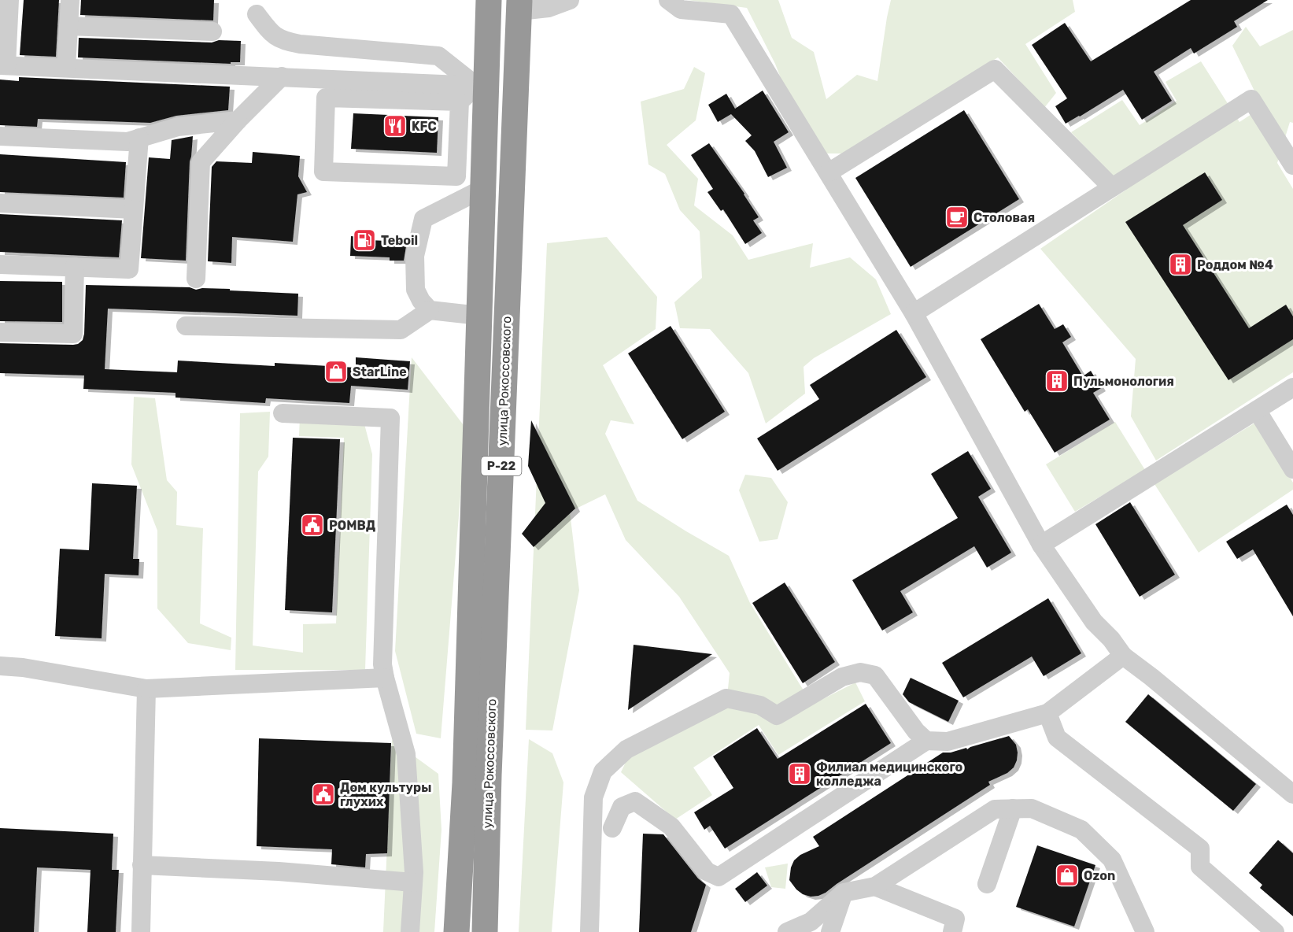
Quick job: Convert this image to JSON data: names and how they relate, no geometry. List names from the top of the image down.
{
  "streets": {
    "highway": ["улица Рокоссовского", "Р-22"]
  },
  "places": {
    "restaurant": ["KFC"],
    "cafe": ["Столовая"],
    "fuel station": ["Teboil"],
    "building": ["Роддом №4", "Пульмонология", "Филиал медицинского колледжа"],
    "shop": ["StarLine", "Ozon"],
    "public building": ["РОМВД", "Дом культуры глухих"]
  }
}
